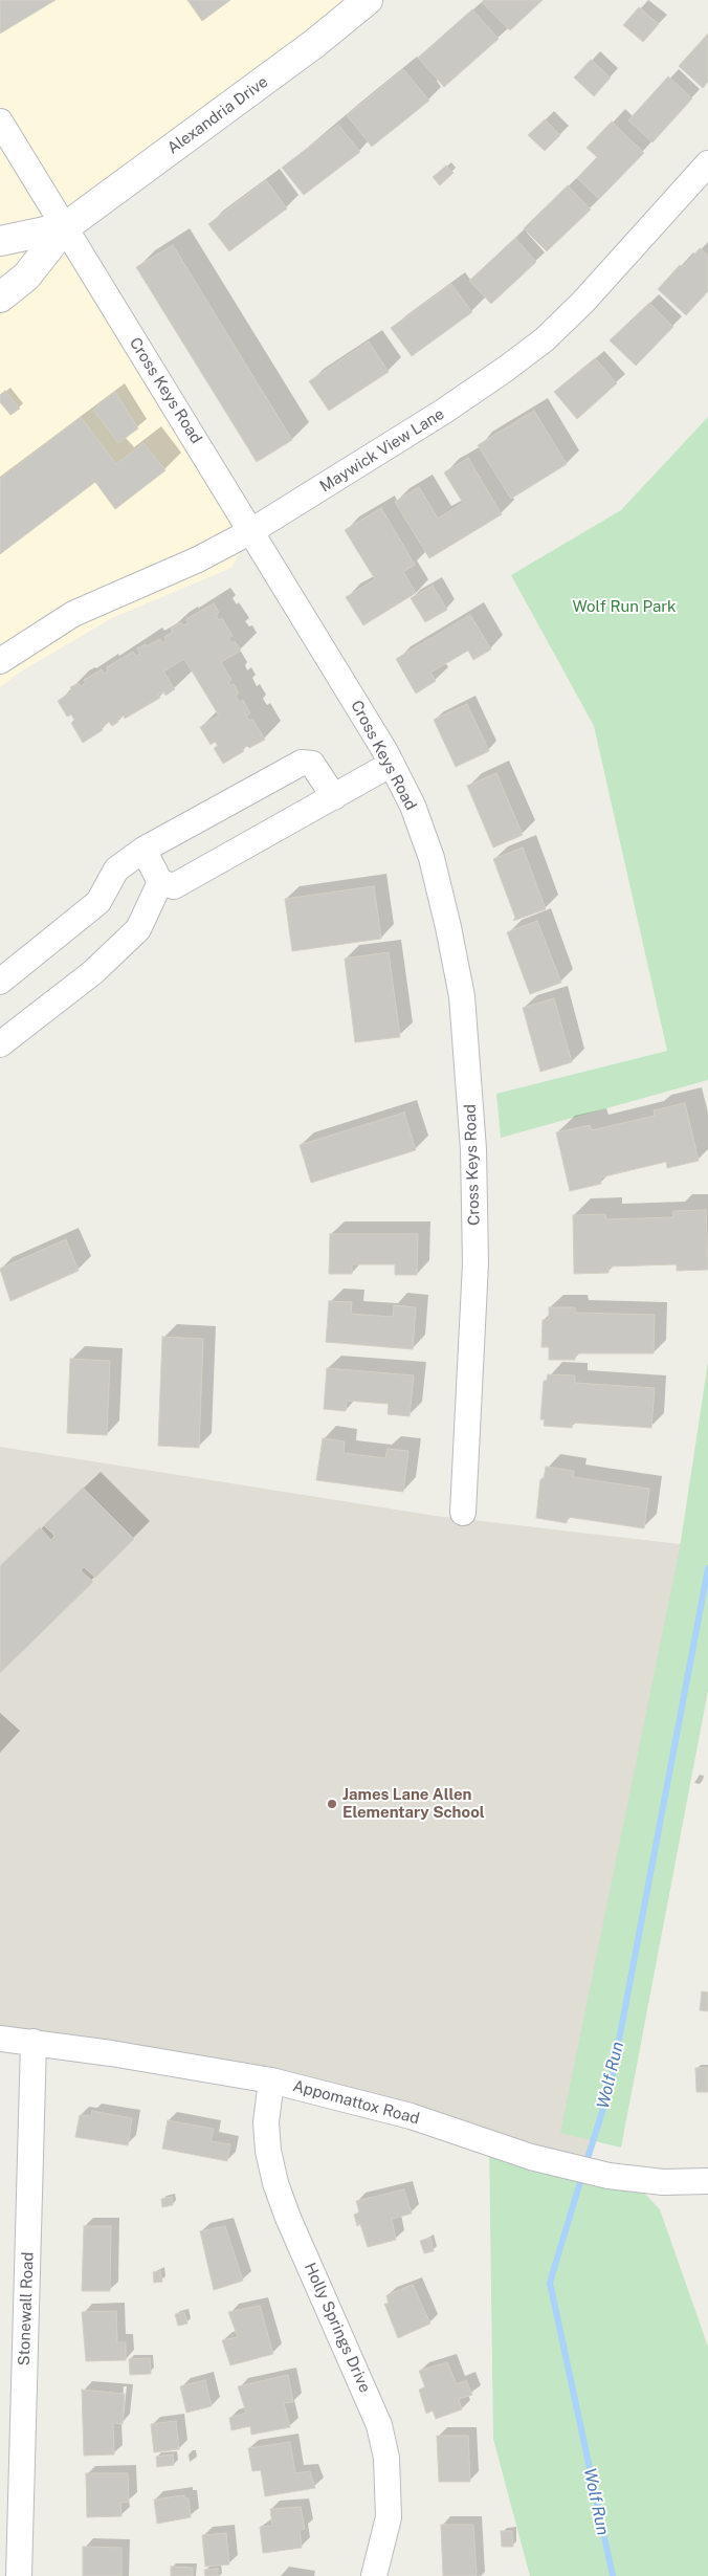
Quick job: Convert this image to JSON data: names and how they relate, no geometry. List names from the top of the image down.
{
  "streets": {
    "main road": ["Alexandria Drive"],
    "street": [
      "Cross Keys Road",
      "Maywick View Lane",
      "Appomattox Road",
      "Stonewall Road",
      "Holly Springs Drive"
    ]
  },
  "crossings": [
    ["Alexandria Drive", "Cross Keys Road"],
    ["Cross Keys Road", "Maywick View Lane"],
    ["Appomattox Road", "Stonewall Road"],
    ["Appomattox Road", "Holly Springs Drive"]
  ],
  "water": ["Wolf Run"],
  "parks": ["Wolf Run Park"],
  "places": ["James Lane Allen Elementary School"]
}
